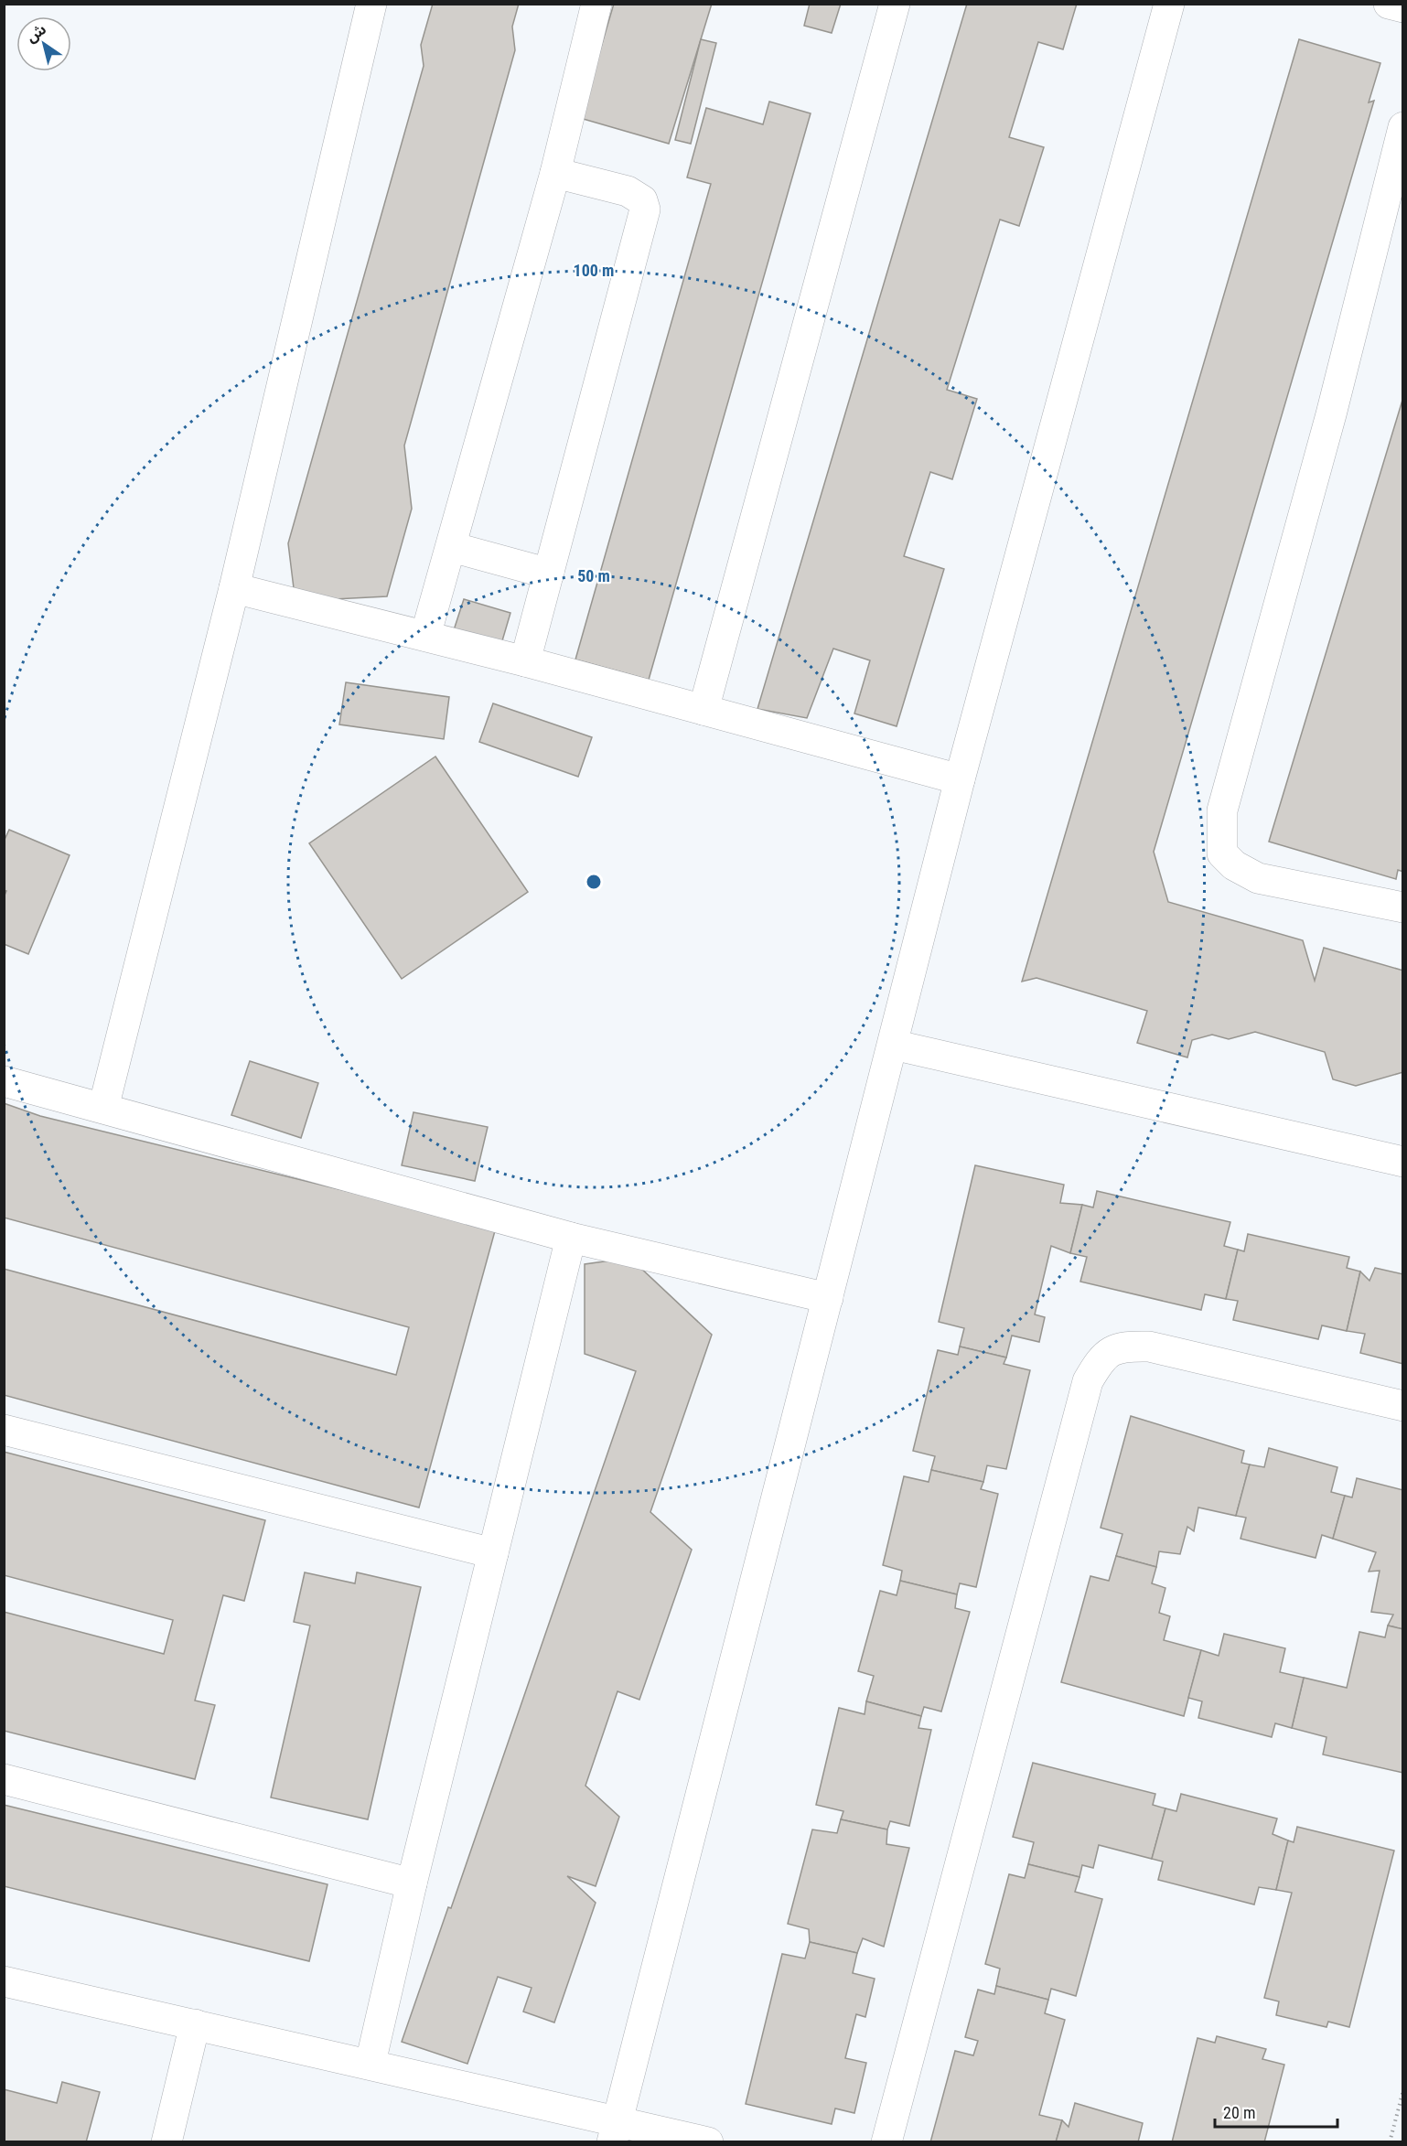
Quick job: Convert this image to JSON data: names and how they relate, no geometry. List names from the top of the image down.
{
  "scale_bar": "20 m",
  "north": "top left",
  "rings": ["100 m", "50 m"]
}
